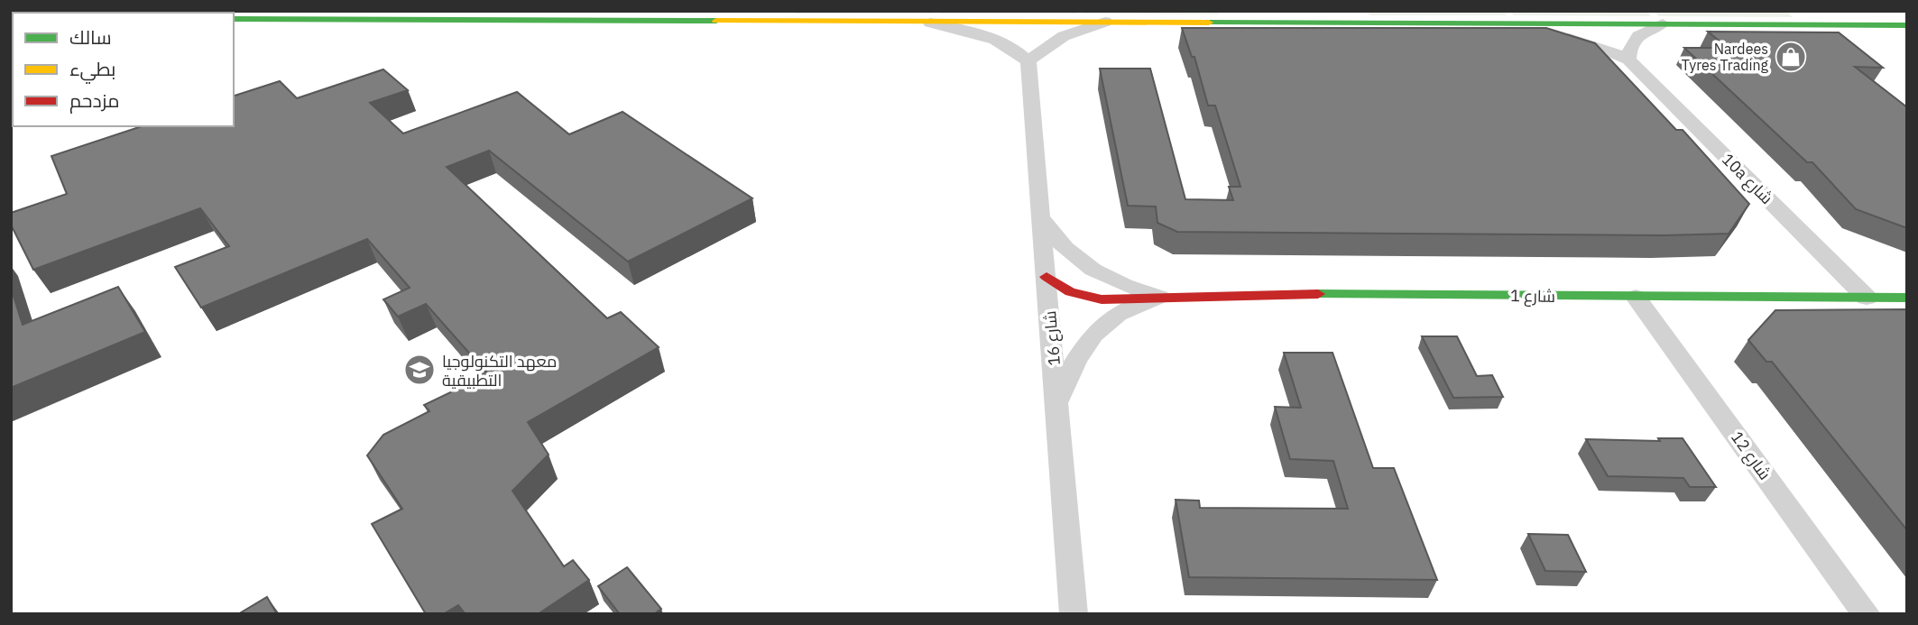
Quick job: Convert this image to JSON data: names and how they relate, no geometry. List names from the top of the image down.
{
  "streets": {
    "main road": ["شارع 1"],
    "street": ["10a شارع", "شارع 16", "شارع 12"]
  },
  "crossings": [
    ["10a شارع", "شارع 1"],
    ["شارع 1", "شارع 16"],
    ["شارع 1", "شارع 12"]
  ],
  "places": {
    "shop": ["Nardees Tyres Trading"],
    "school or university": ["معهد التكنولوجيا التطبيقية"]
  },
  "legend": ["سالك", "بطيء", "مزدحم"]
}
